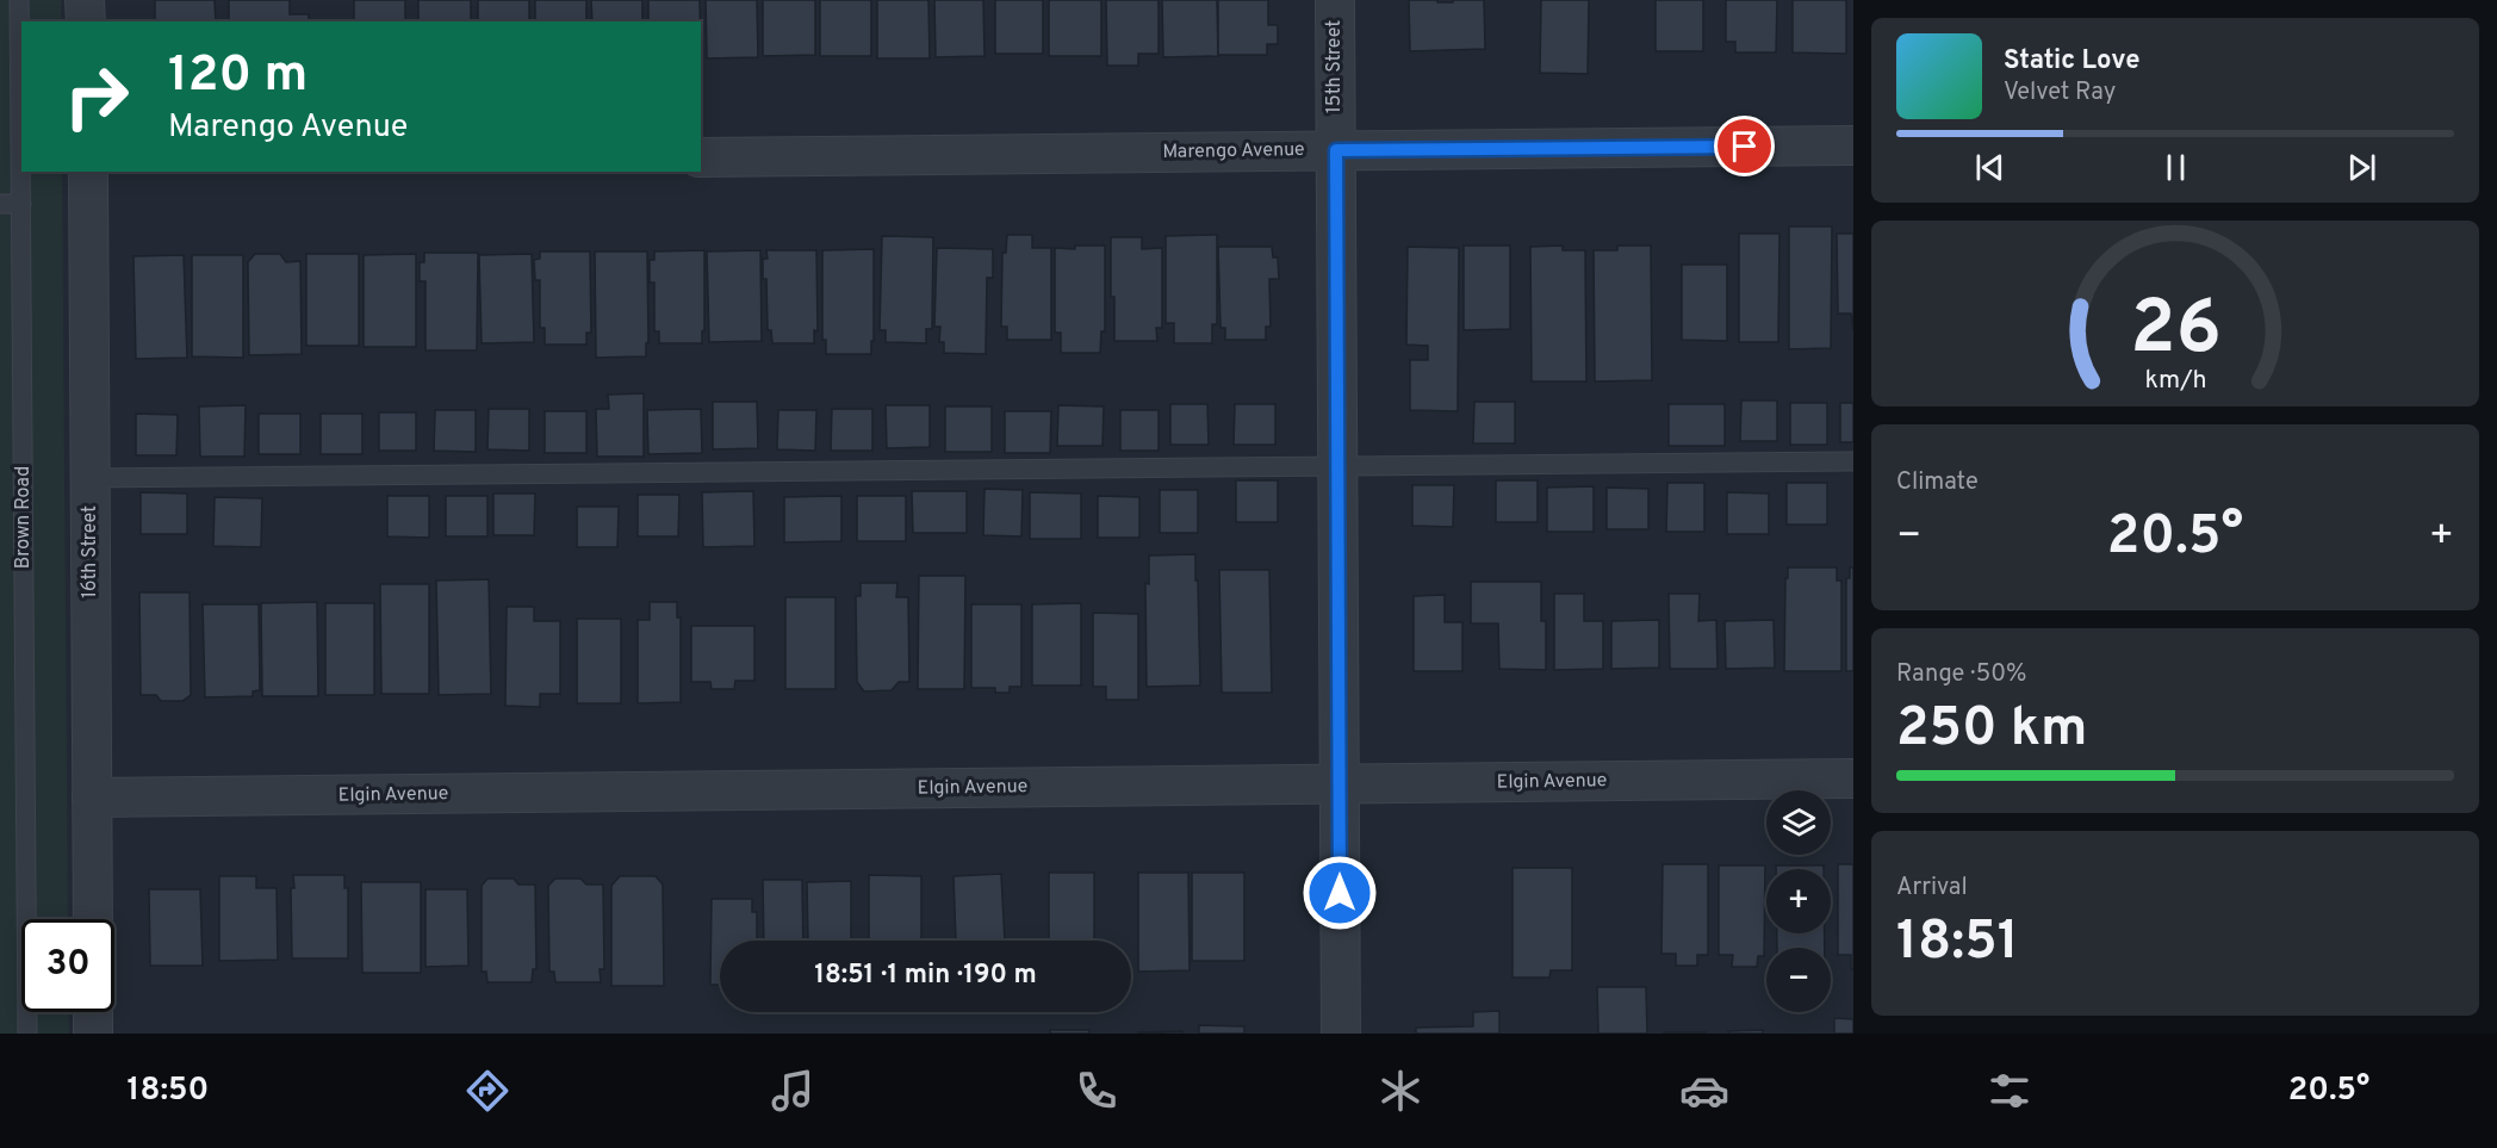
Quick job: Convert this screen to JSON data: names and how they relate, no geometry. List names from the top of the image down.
{
  "streets": {
    "street": [
      "15th Street",
      "Marengo Avenue",
      "16th Street",
      "Elgin Avenue"
    ],
    "lane": ["Brown Road"]
  },
  "crossings": [
    ["15th Street", "Marengo Avenue"],
    ["15th Street", "Elgin Avenue"],
    ["16th Street", "Elgin Avenue"]
  ],
  "page": {
    "turn": ["120 m", "Marengo Avenue"],
    "song": ["Static Love", "Velvet Ray"],
    "tile": [
      "Climate",
      ["Range · 50%", "250 km"],
      ["Arrival", "18:51"]
    ],
    "heat": ["−", "20.5°", "+"],
    "map_buttons": ["+", "−"],
    "limit": "30",
    "trip": "18:51 · 1 min · 190 m",
    "tabs": ["18:50", "20.5°"],
    "gauge": ["26", "km/h"]
  }
}
